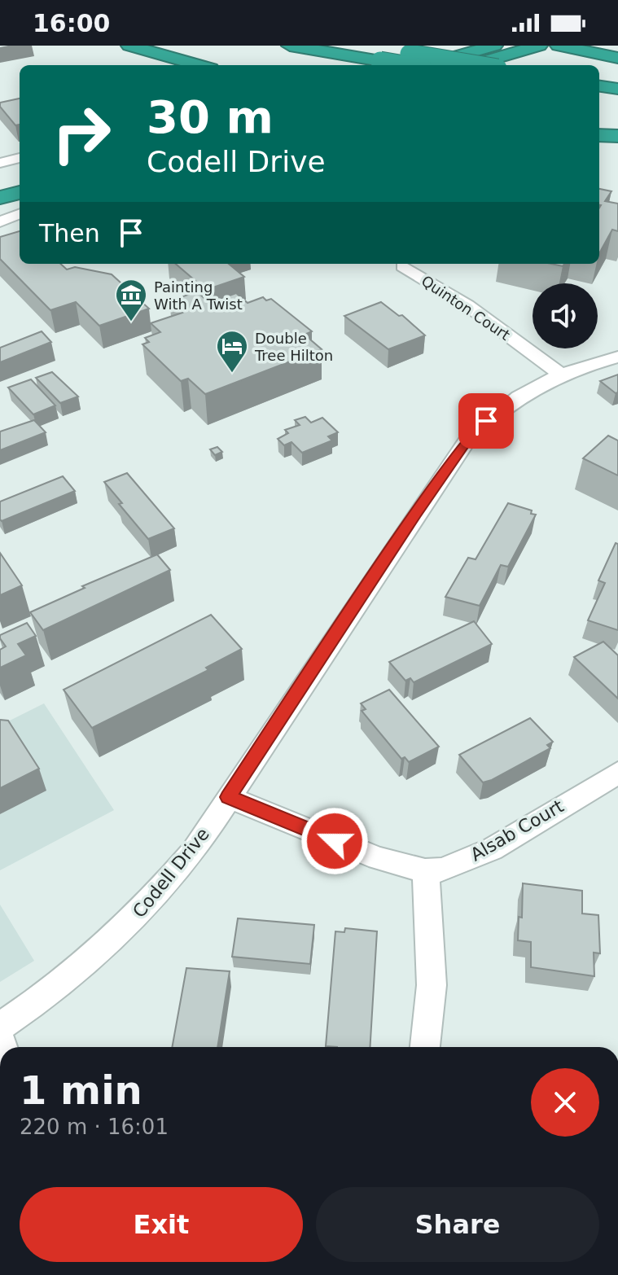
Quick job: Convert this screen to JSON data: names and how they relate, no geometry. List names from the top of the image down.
{
  "streets": {
    "street": ["Quinton Court", "Alsab Court", "Codell Drive"]
  },
  "crossings": [
    ["Quinton Court", "Codell Drive"],
    ["Alsab Court", "Codell Drive"]
  ],
  "places": {
    "museum": ["Painting With A Twist"],
    "hotel": ["Double Tree Hilton"]
  },
  "page": {
    "status": "16:00",
    "turn": ["30 m", "Codell Drive"],
    "then": "Then",
    "heading": ["1 min", "220 m · 16:01"],
    "buttons": ["Exit", "Share"]
  }
}
